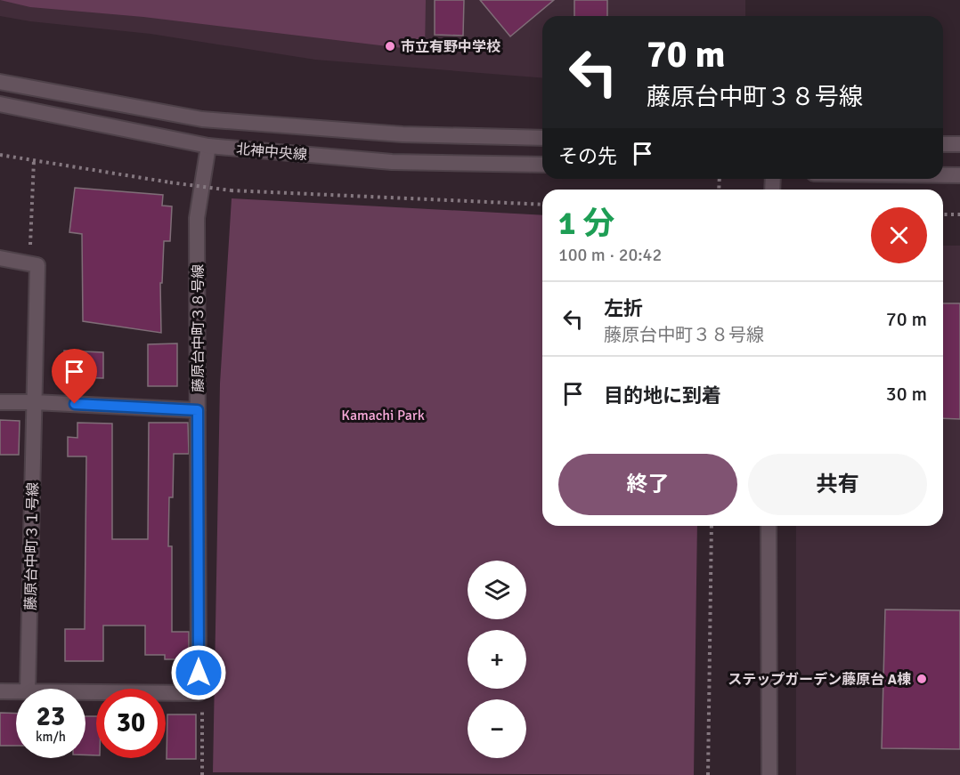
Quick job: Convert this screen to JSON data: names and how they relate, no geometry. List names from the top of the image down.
{
  "streets": {
    "street": ["北神中央線", "藤原台中町３８号線", "藤原台中町３１号線"]
  },
  "crossings": [
    ["北神中央線", "藤原台中町３８号線"],
    ["藤原台中町３８号線", "藤原台中町３１号線"]
  ],
  "parks": ["Kamachi Park"],
  "places": ["市立有野中学校", "ステップガーデン藤原台 A棟"],
  "page": {
    "turn": ["70 m", "藤原台中町３８号線"],
    "then": "その先",
    "heading": ["1 分", "100 m · 20:42"],
    "list": [
      {
        "name": "左折",
        "note": "藤原台中町３８号線",
        "value": "70 m"
      },
      {
        "name": "目的地に到着",
        "value": "30 m"
      }
    ],
    "buttons": ["終了", "共有"],
    "map_buttons": ["+", "−"],
    "speed": "23 km/h",
    "limit": "30"
  }
}
